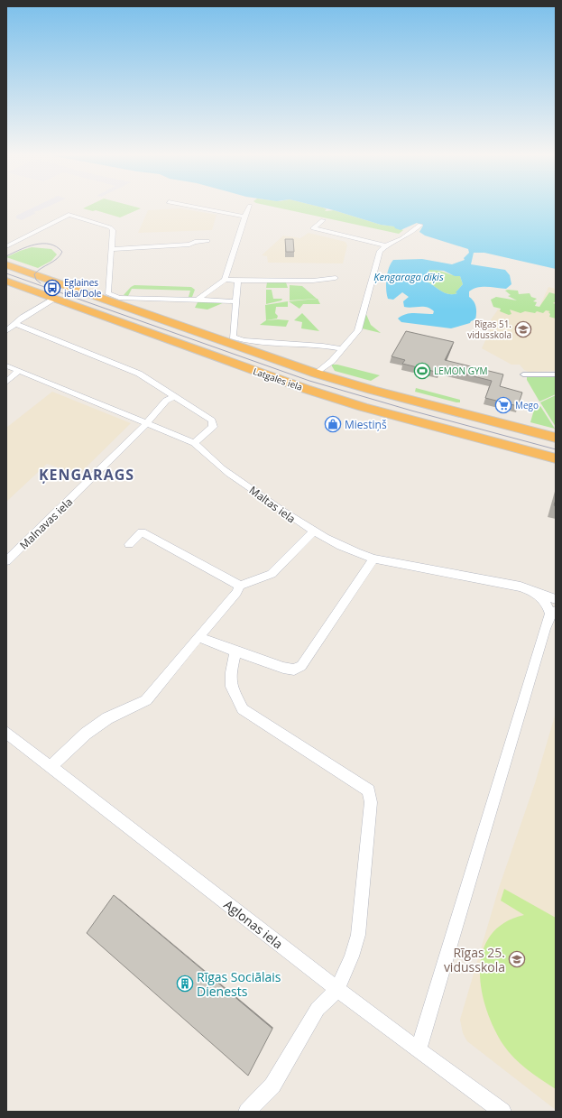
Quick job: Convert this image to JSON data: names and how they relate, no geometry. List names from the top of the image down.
{
  "streets": {
    "highway": ["Latgales iela"],
    "street": ["Maltas iela", "Malnavas iela", "Aglonas iela"]
  },
  "crossings": [
    ["Maltas iela", "Malnavas iela"]
  ],
  "districts": ["ĶENGARAGS"],
  "water": ["Ķengaraga dīķis"],
  "places": {
    "bus stop": ["Eglaines iela/Dole"],
    "school or university": ["Rīgas 51. vidusskola", "Rīgas 25. vidusskola"],
    "sports": ["LEMON GYM"],
    "supermarket": ["Mego"],
    "shop": ["Miestiņš"],
    "building": ["Rīgas Sociālais Dienests"]
  }
}
